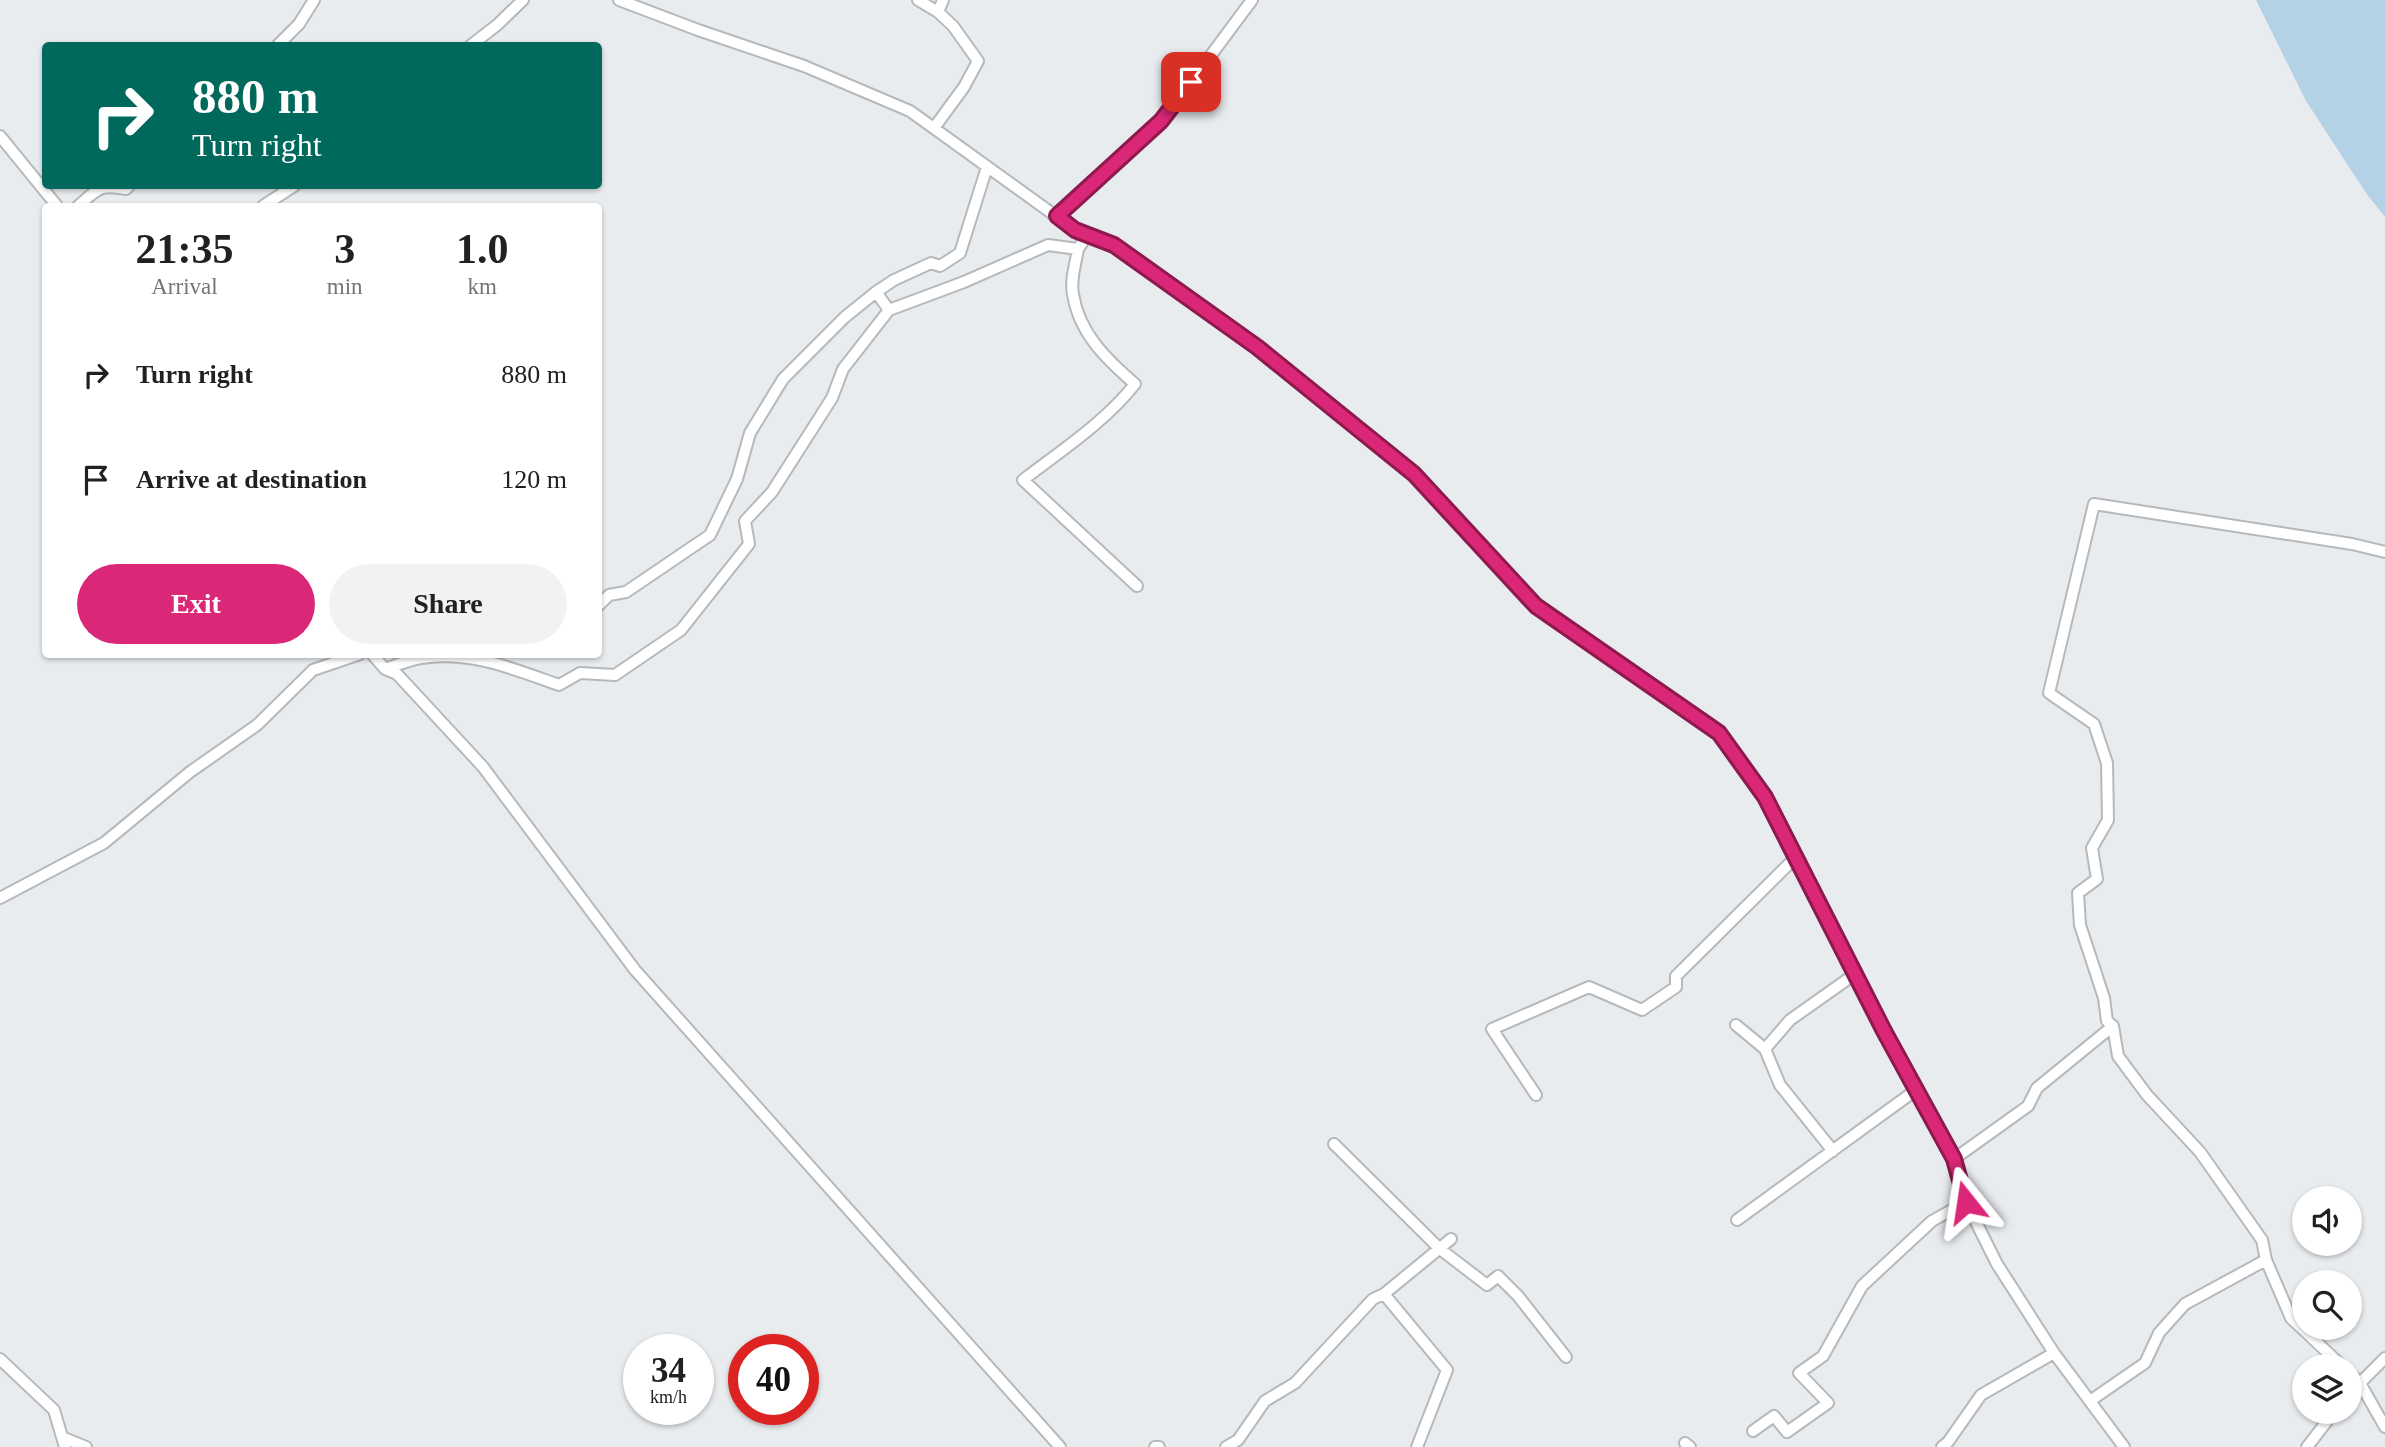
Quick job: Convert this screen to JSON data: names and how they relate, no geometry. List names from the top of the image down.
{
  "page": {
    "turn": ["880 m", "Turn right"],
    "eta": [
      "21:35",
      "Arrival",
      "3",
      "min",
      "1.0",
      "km"
    ],
    "list": [
      {
        "name": "Turn right",
        "value": "880 m"
      },
      {
        "name": "Arrive at destination",
        "value": "120 m"
      }
    ],
    "buttons": ["Exit", "Share"],
    "speed": "34 km/h",
    "limit": "40"
  }
}
